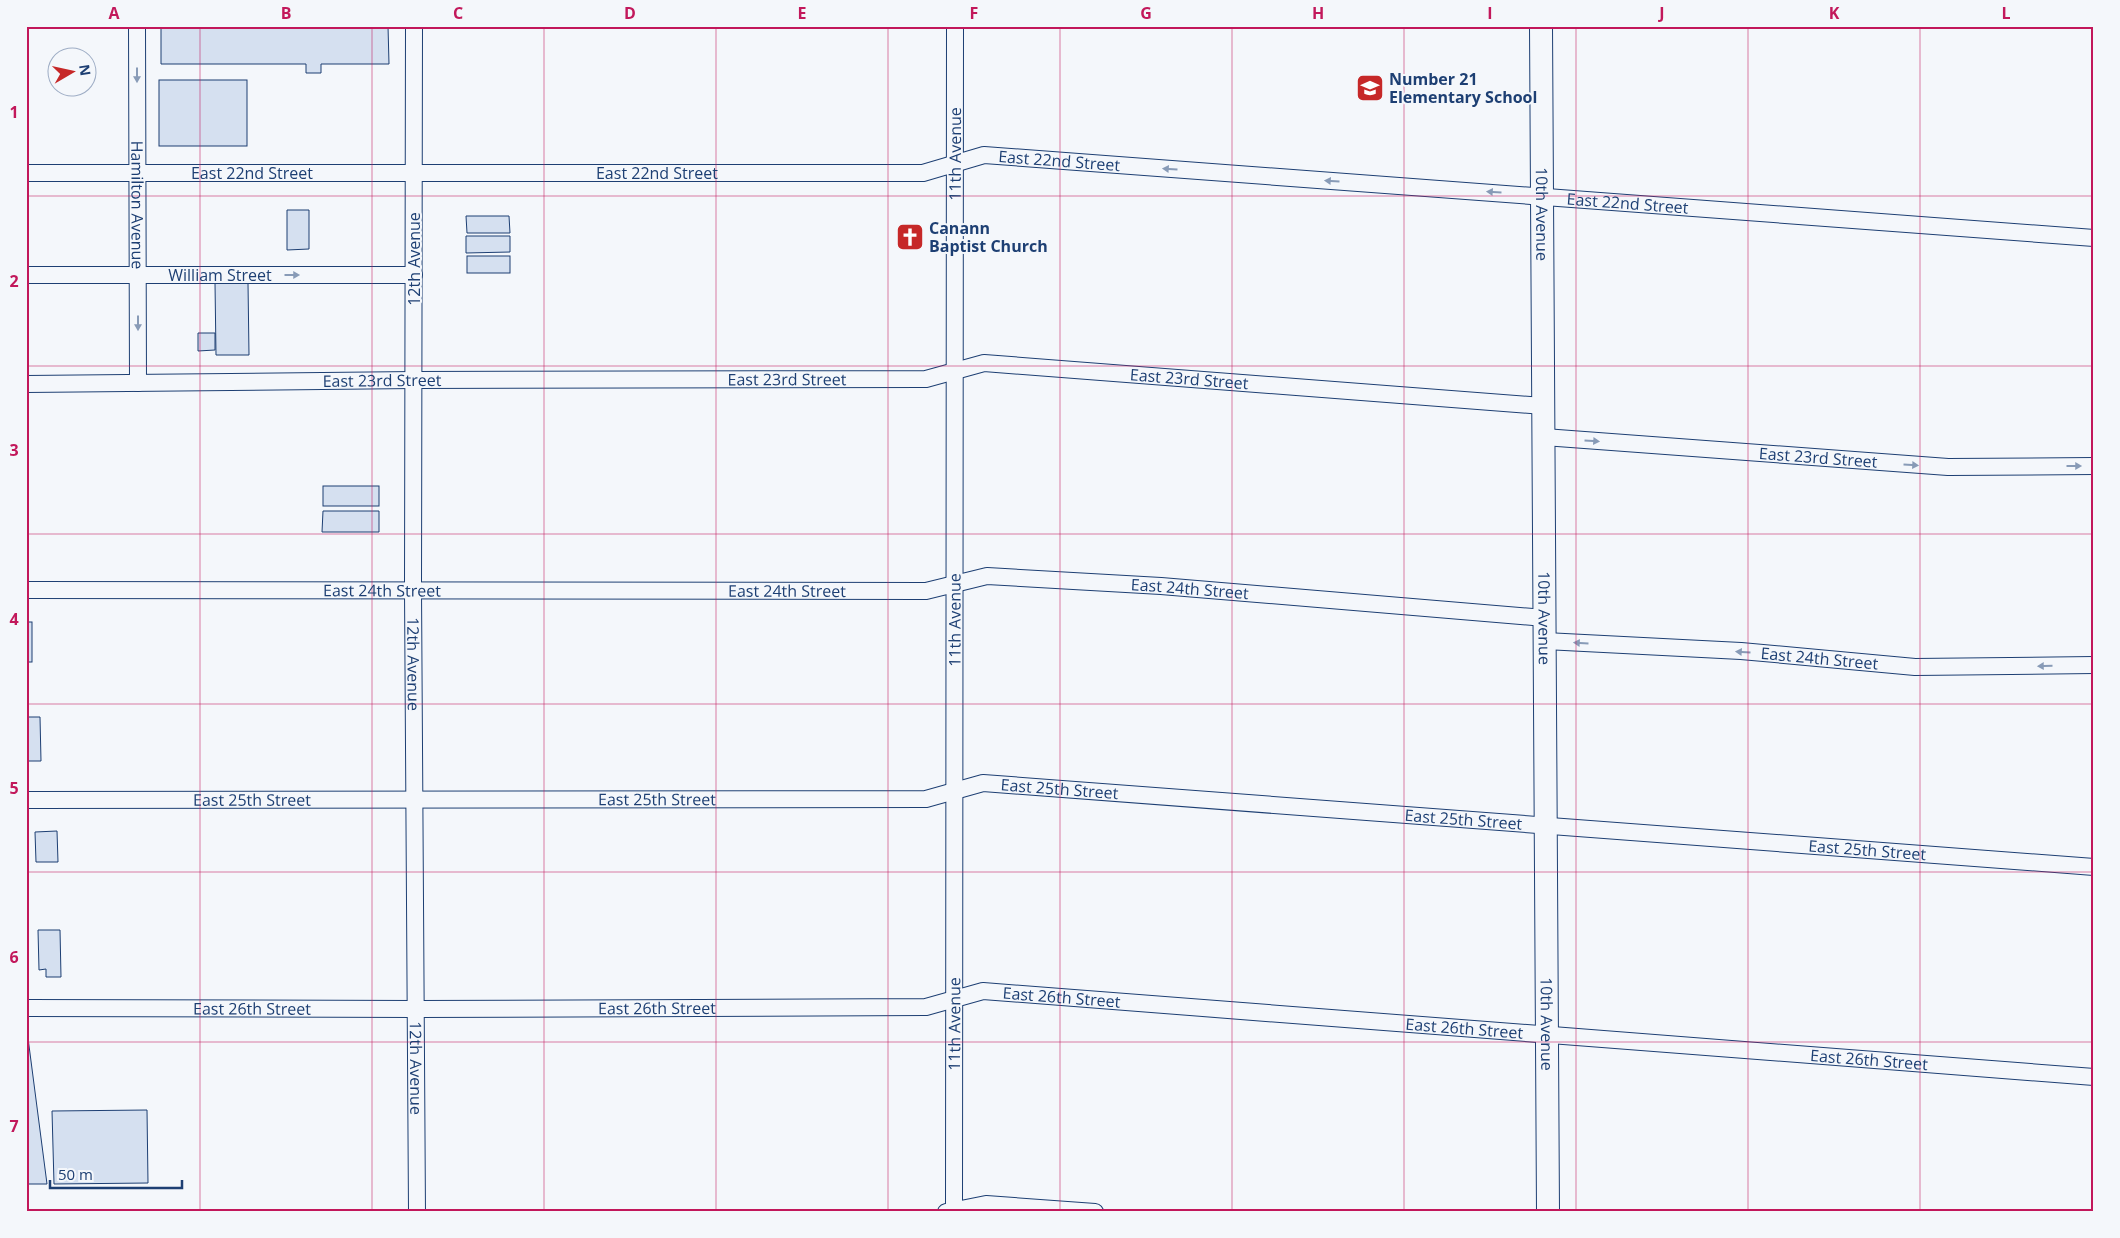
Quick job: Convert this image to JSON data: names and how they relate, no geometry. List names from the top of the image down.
{
  "streets": {
    "main road": ["10th Avenue"],
    "street": [
      "11th Avenue",
      "East 22nd Street",
      "Hamilton Avenue",
      "12th Avenue",
      "William Street",
      "East 23rd Street",
      "East 24th Street",
      "East 25th Street",
      "East 26th Street"
    ]
  },
  "crossings": [
    ["11th Avenue", "East 22nd Street"],
    ["11th Avenue", "East 23rd Street"],
    ["11th Avenue", "East 24th Street"],
    ["11th Avenue", "East 25th Street"],
    ["11th Avenue", "East 26th Street"],
    ["East 22nd Street", "Hamilton Avenue"],
    ["East 22nd Street", "10th Avenue"],
    ["East 22nd Street", "12th Avenue"],
    ["Hamilton Avenue", "William Street"],
    ["Hamilton Avenue", "East 23rd Street"],
    ["10th Avenue", "East 23rd Street"],
    ["10th Avenue", "East 24th Street"],
    ["10th Avenue", "East 25th Street"],
    ["10th Avenue", "East 26th Street"],
    ["12th Avenue", "William Street"],
    ["12th Avenue", "East 23rd Street"],
    ["12th Avenue", "East 24th Street"],
    ["12th Avenue", "East 25th Street"],
    ["12th Avenue", "East 26th Street"]
  ],
  "one_way": ["Hamilton Avenue", "William Street"],
  "places": {
    "school or university": ["Number 21 Elementary School"],
    "church": ["Canann Baptist Church"]
  },
  "scale_bar": "50 m",
  "north": "right",
  "grid": {
    "columns": [
      "A",
      "B",
      "C",
      "D",
      "E",
      "F",
      "G",
      "H",
      "I",
      "J",
      "K",
      "L"
    ],
    "rows": [
      "1",
      "2",
      "3",
      "4",
      "5",
      "6",
      "7"
    ]
  }
}
